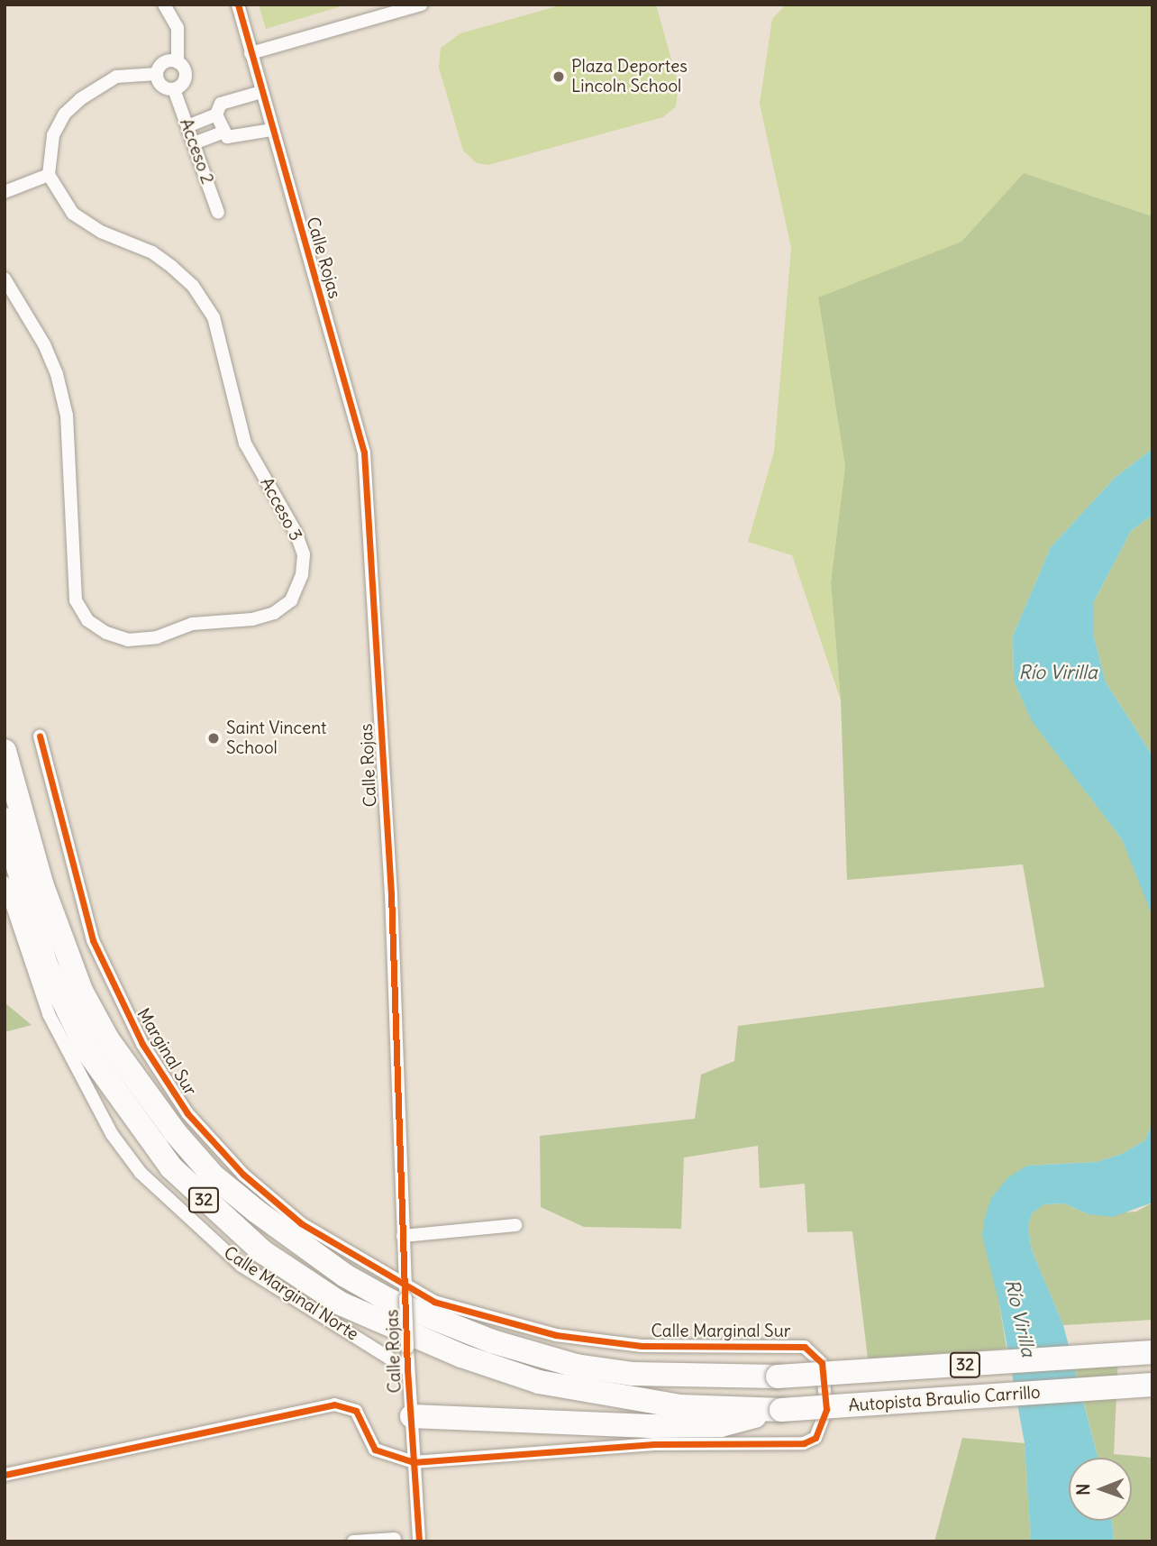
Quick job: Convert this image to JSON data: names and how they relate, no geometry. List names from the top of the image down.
{
  "streets": {
    "highway": ["32", "Autopista Braulio Carrillo"],
    "street": [
      "Acceso 2",
      "Calle Rojas",
      "Acceso 3",
      "Marginal Sur",
      "Calle Marginal Norte",
      "Calle Marginal Sur"
    ]
  },
  "crossings": [
    ["Calle Rojas", "Marginal Sur"],
    ["Calle Rojas", "Calle Marginal Norte"],
    ["Calle Rojas", "Calle Marginal Sur"],
    ["Marginal Sur", "Calle Marginal Sur"]
  ],
  "water": ["Río Virilla"],
  "places": ["Plaza Deportes Lincoln School", "Saint Vincent School"],
  "north": "left"
}
